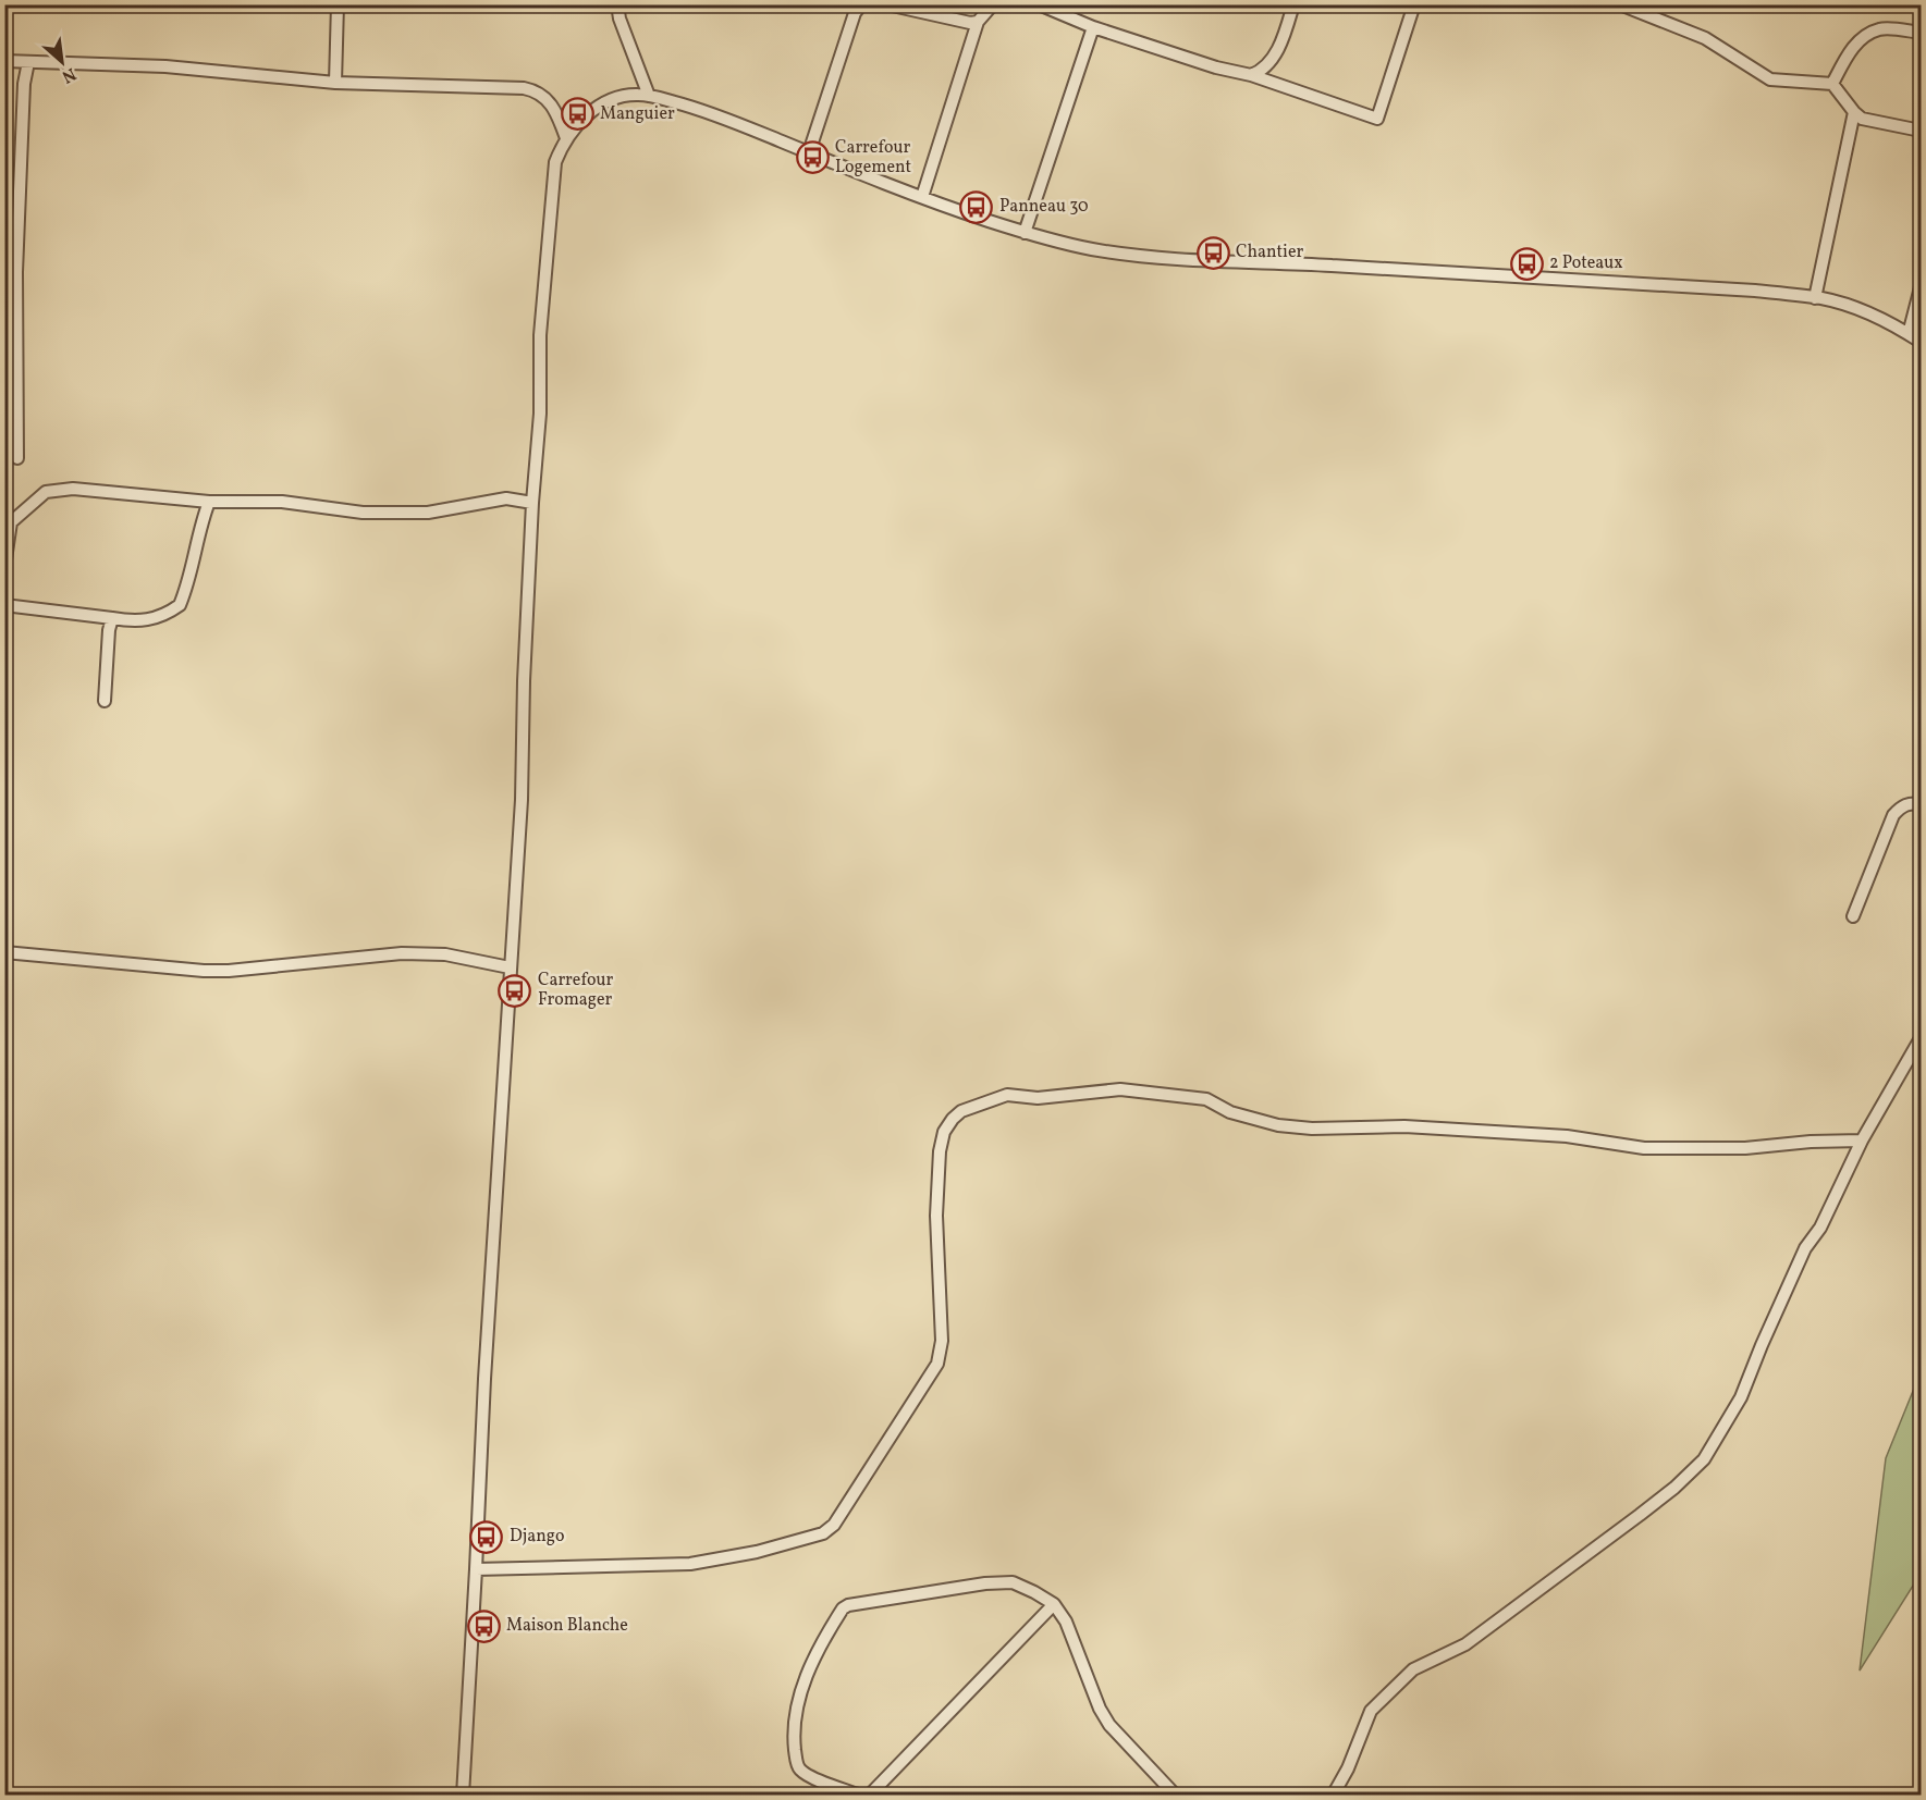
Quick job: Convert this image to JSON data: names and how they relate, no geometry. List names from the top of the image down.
{
  "places": {
    "bus stop": [
      "Manguier",
      "Carrefour Logement",
      "Panneau 30",
      "Chantier",
      "2 Poteaux",
      "Carrefour Fromager",
      "Django",
      "Maison Blanche"
    ]
  },
  "north": "bottom right"
}
